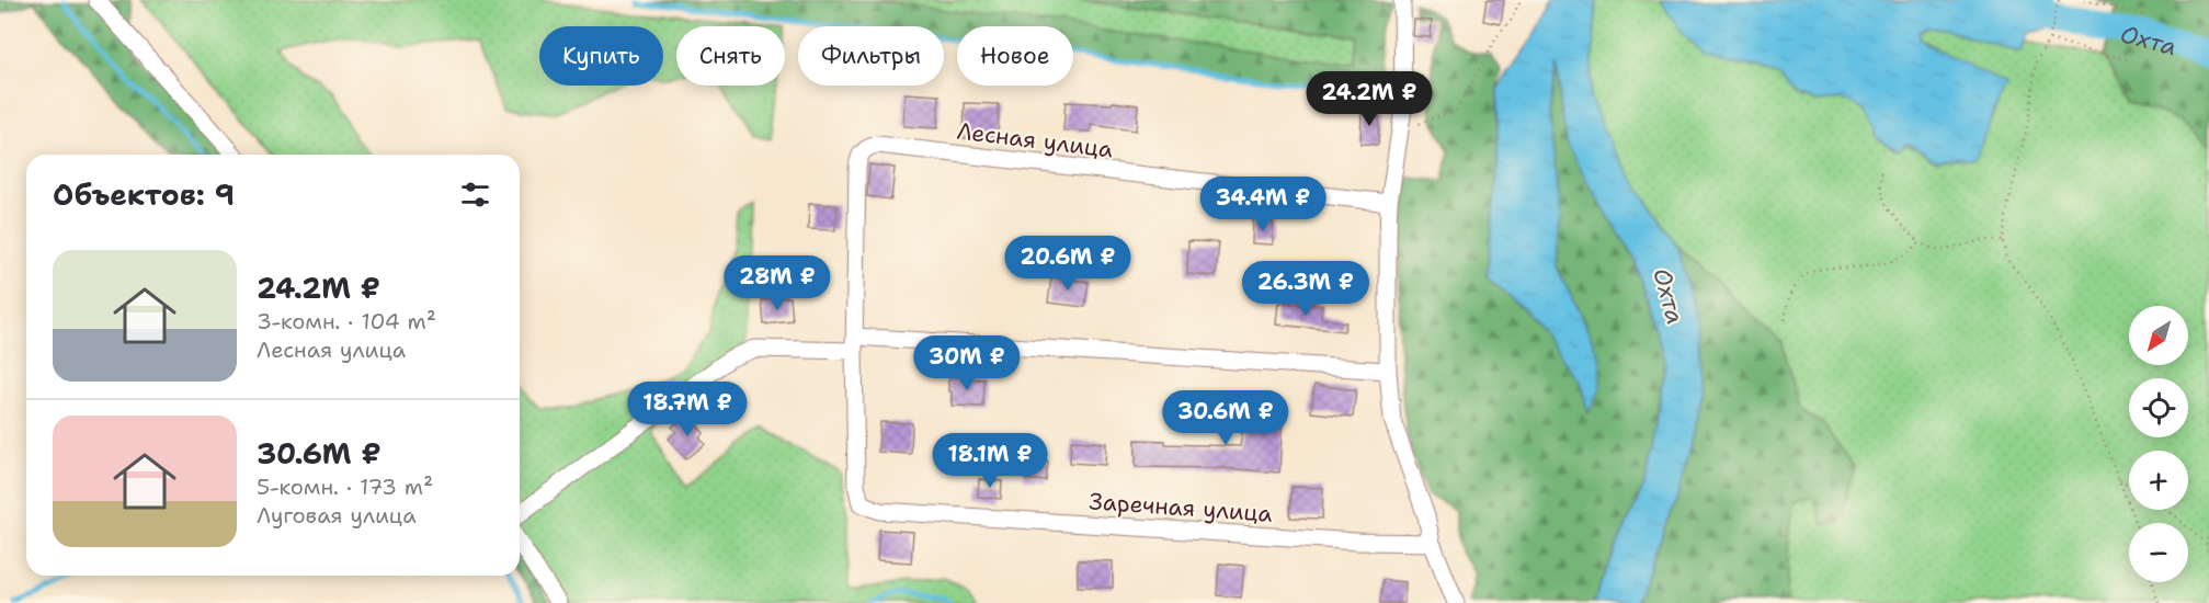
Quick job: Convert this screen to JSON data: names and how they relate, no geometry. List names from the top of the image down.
{
  "streets": {
    "street": ["Лесная улица", "Заречная улица"]
  },
  "crossings": [
    ["Лесная улица", "Заречная улица"]
  ],
  "water": ["Охта"],
  "north": "bottom left",
  "page": {
    "chip": [
      "Купить",
      "Снять",
      "Фильтры",
      "Новое"
    ],
    "price": [
      "24.2M ₽",
      "34.4M ₽",
      "20.6M ₽",
      "28M ₽",
      "26.3M ₽",
      "30M ₽",
      "18.7M ₽",
      "30.6M ₽",
      "18.1M ₽"
    ],
    "heading": "Объектов: 9",
    "list": [
      {
        "name": "24.2M ₽",
        "note": "3-комн. · 104 m² · Лесная улица"
      },
      {
        "name": "30.6M ₽",
        "note": "5-комн. · 173 m² · Луговая улица"
      }
    ],
    "map_buttons": ["+", "−"]
  }
}
